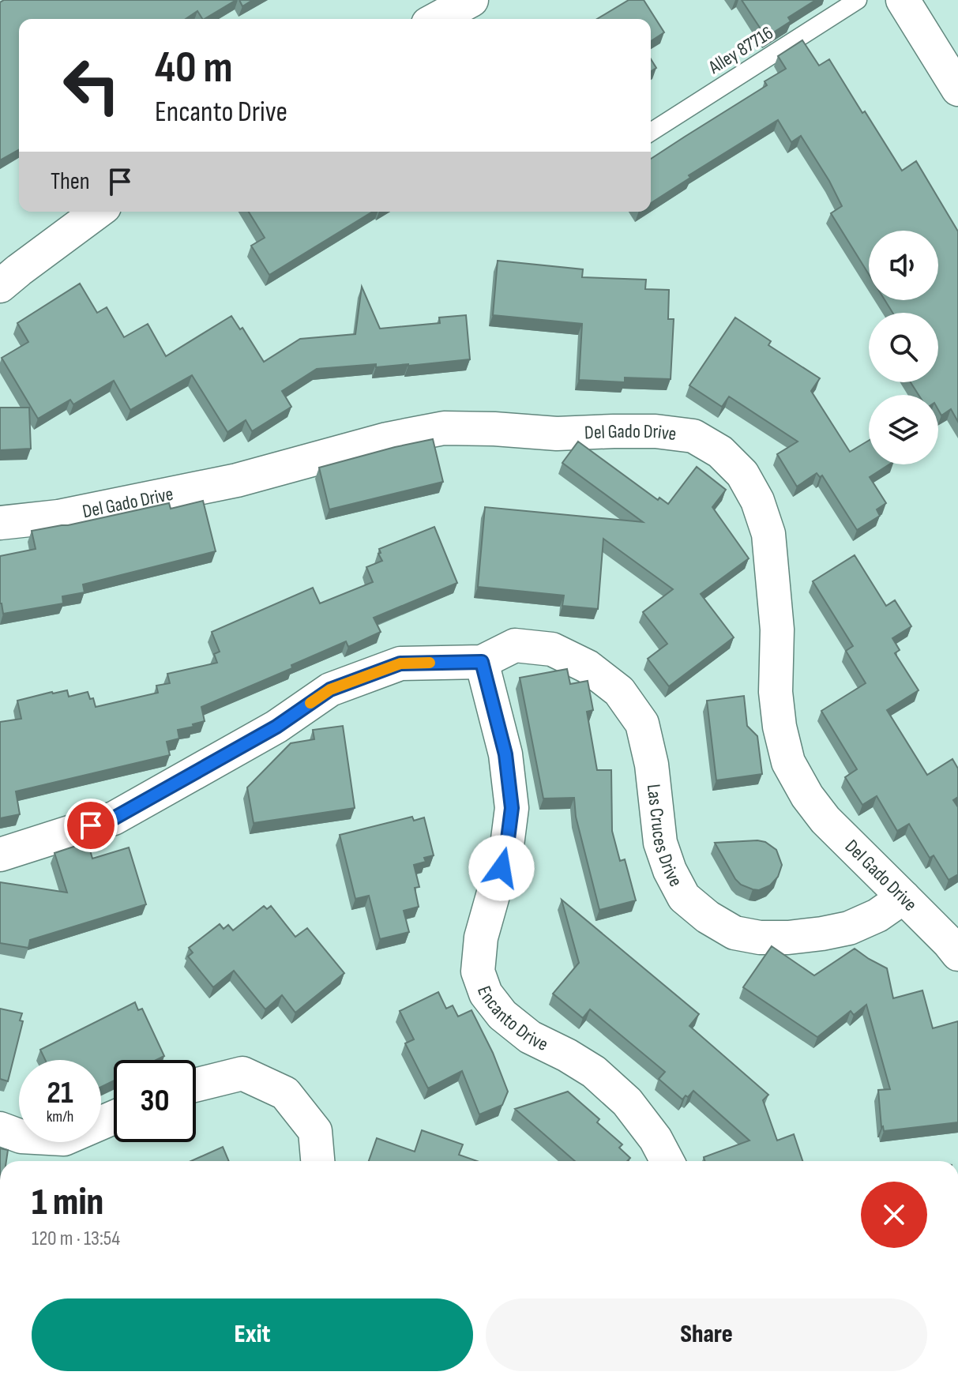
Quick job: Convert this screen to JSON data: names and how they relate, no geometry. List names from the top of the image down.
{
  "streets": {
    "street": ["Del Gado Drive", "Las Cruces Drive", "Encanto Drive"],
    "lane": ["Alley 87716"]
  },
  "crossings": [
    ["Del Gado Drive", "Las Cruces Drive"],
    ["Las Cruces Drive", "Encanto Drive"]
  ],
  "page": {
    "turn": ["40 m", "Encanto Drive"],
    "then": "Then",
    "speed": "21 km/h",
    "limit": "30",
    "heading": ["1 min", "120 m · 13:54"],
    "buttons": ["Exit", "Share"]
  }
}
